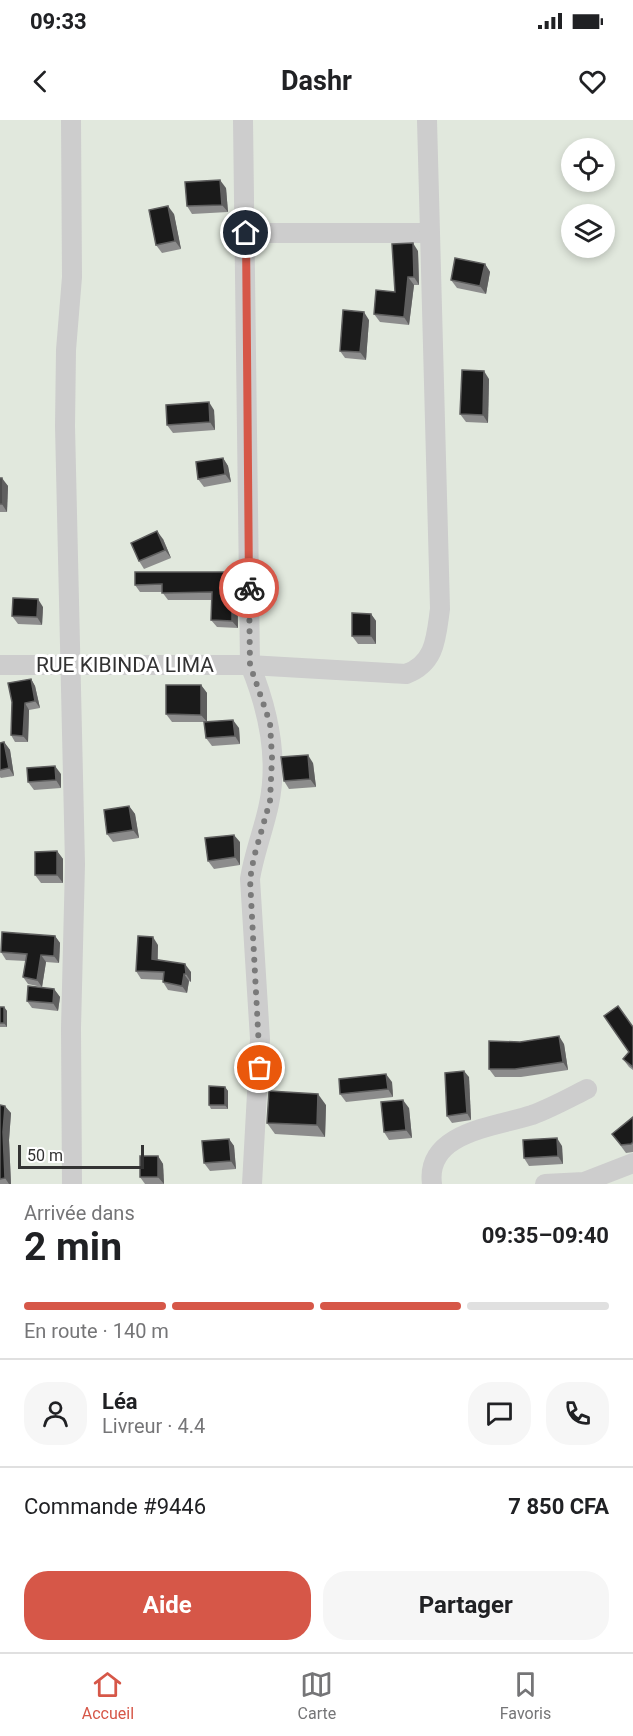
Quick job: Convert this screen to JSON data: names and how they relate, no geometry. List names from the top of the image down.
{
  "streets": {
    "street": ["RUE KIBINDA LIMA"]
  },
  "scale_bar": "50 m",
  "page": {
    "status": "09:33",
    "header": "Dashr",
    "scale": "50 m",
    "heading": ["2 min", "Arrivée dans", "09:35–09:40"],
    "panel": [
      "Léa",
      "Livreur · 4.4",
      "Commande #9446",
      "7 850 CFA"
    ],
    "bar": "En route · 140 m",
    "buttons": ["Aide", "Partager"],
    "tabs": ["Accueil", "Carte", "Favoris"]
  }
}
